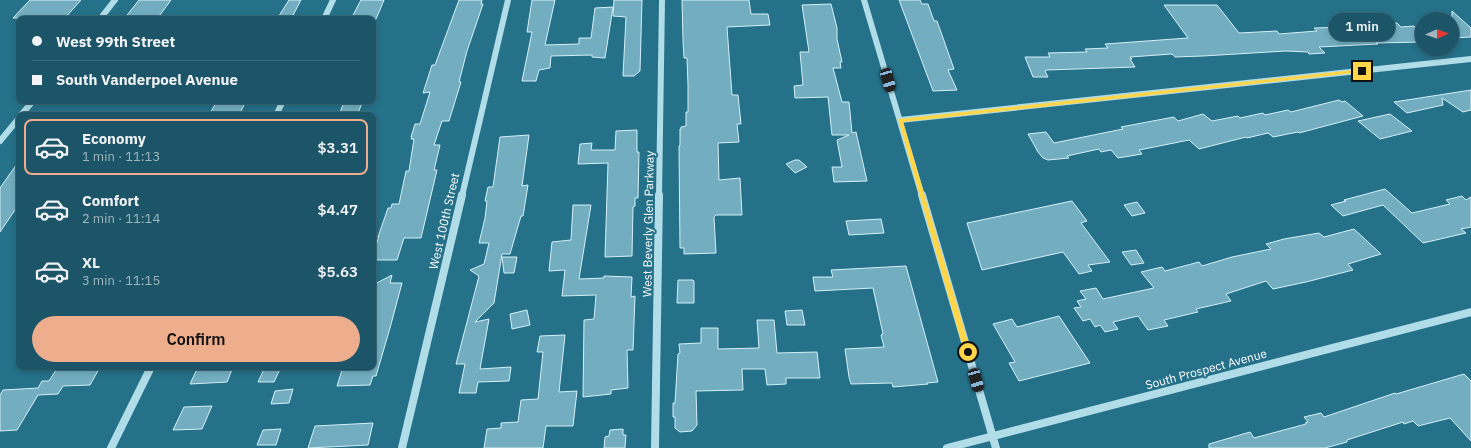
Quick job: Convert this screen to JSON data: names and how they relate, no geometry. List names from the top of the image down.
{
  "streets": {
    "street": ["West 100th Street", "West Beverly Glen Parkway", "South Prospect Avenue"]
  },
  "north": "right",
  "page": {
    "bubble": "1 min",
    "banner": ["West 99th Street", "South Vanderpoel Avenue"],
    "list": [
      {
        "name": "Economy",
        "note": "1 min · 11:13",
        "value": "$3.31"
      },
      {
        "name": "Comfort",
        "note": "2 min · 11:14",
        "value": "$4.47"
      },
      {
        "name": "XL",
        "note": "3 min · 11:15",
        "value": "$5.63"
      }
    ],
    "buttons": "Confirm"
  }
}
